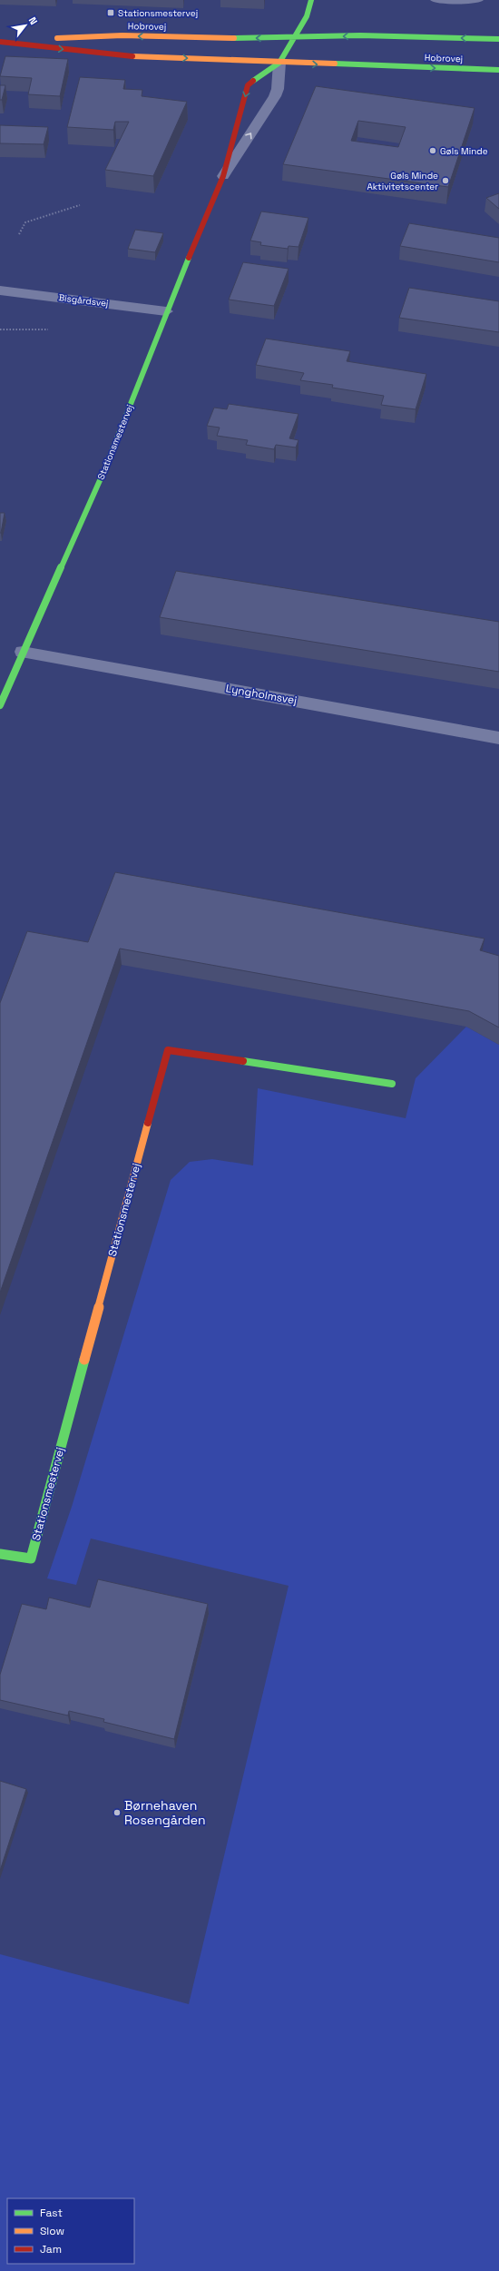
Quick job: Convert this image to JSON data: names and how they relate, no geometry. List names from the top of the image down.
{
  "streets": {
    "street": [
      "Hobrovej",
      "Bisgårdsvej",
      "Stationsmestervej",
      "Lyngholmsvej"
    ]
  },
  "crossings": [
    ["Hobrovej", "Stationsmestervej"],
    ["Bisgårdsvej", "Stationsmestervej"],
    ["Stationsmestervej", "Lyngholmsvej"]
  ],
  "places": {
    "transit": ["Stationsmestervej"],
    "other": ["Gøls Minde", "Gøls Minde Aktivitetscenter", "Børnehaven Rosengården"]
  },
  "legend": ["Fast", "Slow", "Jam"],
  "north": "top right"
}
